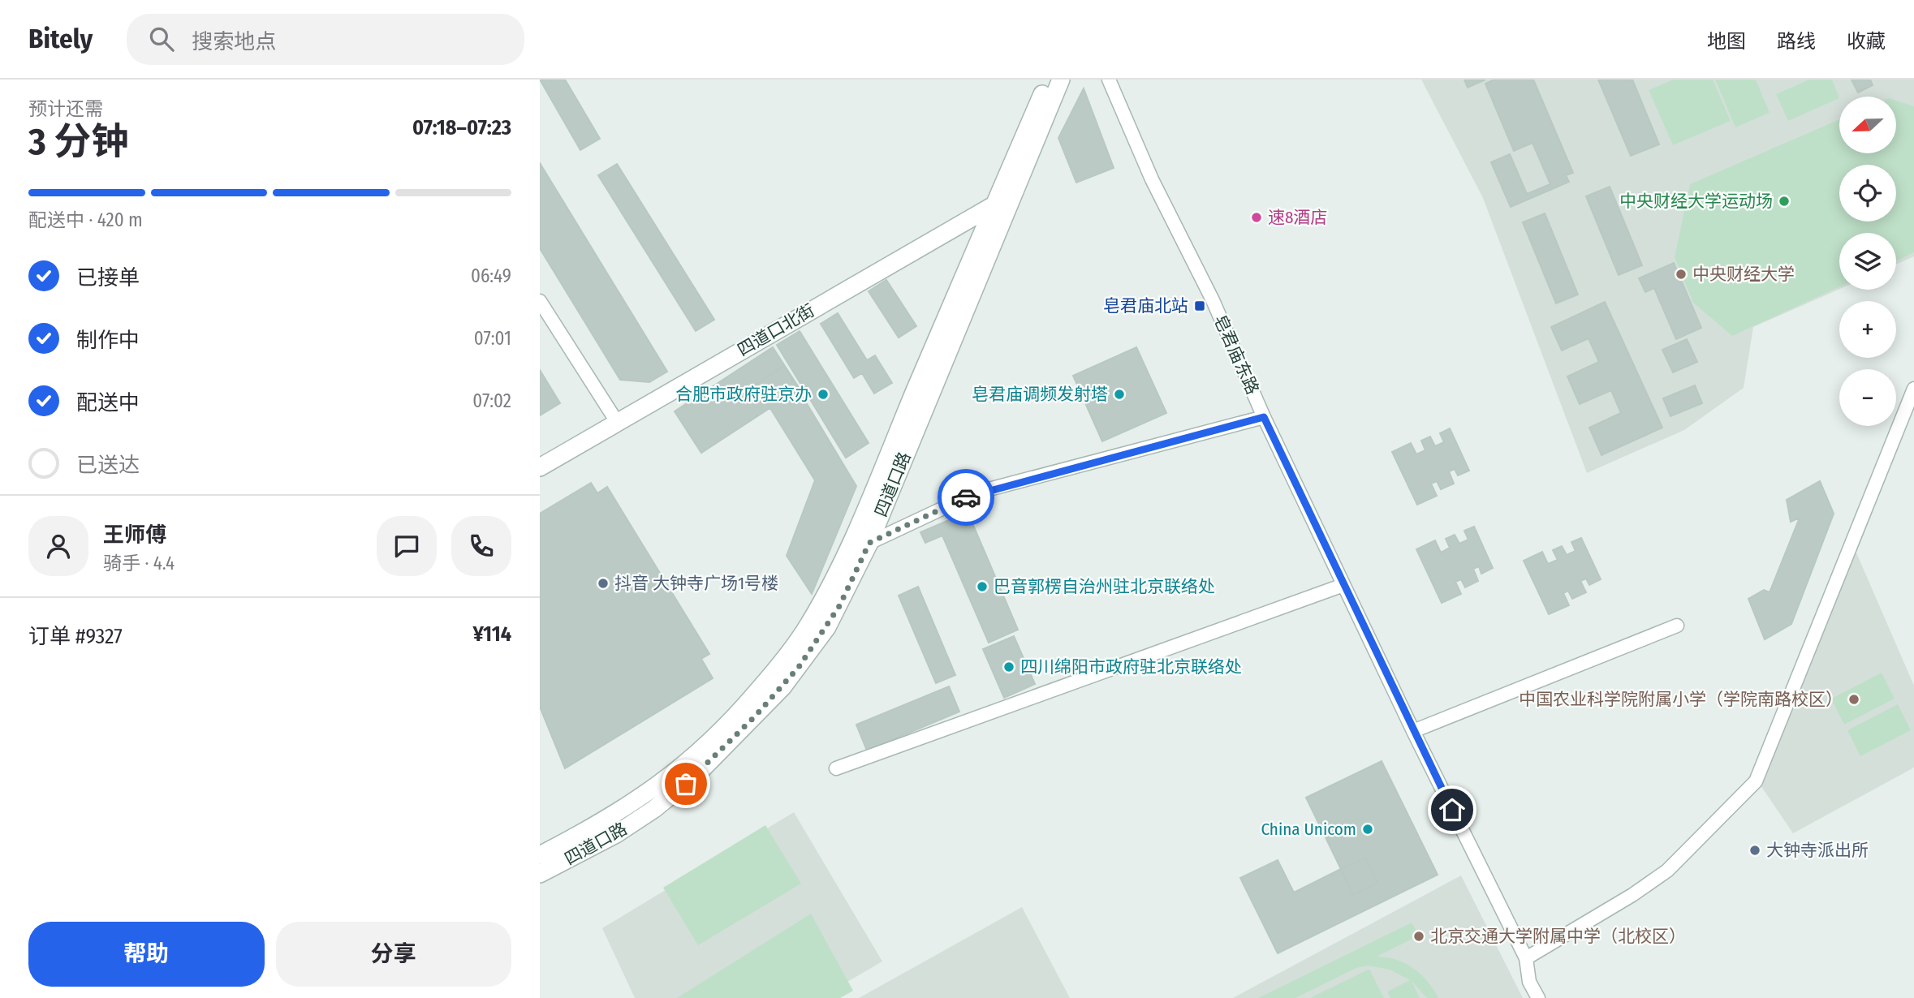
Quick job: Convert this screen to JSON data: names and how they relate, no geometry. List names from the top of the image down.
{
  "streets": {
    "street": ["四道口北街", "皂君庙东路", "四道口路"]
  },
  "crossings": [
    ["四道口北街", "四道口路"]
  ],
  "places": {
    "other": [
      "中央财经大学运动场",
      "速8酒店",
      "中央财经大学",
      "合肥市政府驻京办",
      "皂君庙调频发射塔",
      "抖音 大钟寺广场1号楼",
      "巴音郭楞自治州驻北京联络处",
      "四川绵阳市政府驻北京联络处",
      "中国农业科学院附属小学（学院南路校区）",
      "China Unicom",
      "大钟寺派出所",
      "北京交通大学附属中学（北校区）"
    ],
    "transit": ["皂君庙北站"]
  },
  "north": "left",
  "page": {
    "header": "Bitely",
    "search": "搜索地点",
    "nav": ["地图", "路线", "收藏"],
    "heading": ["3 分钟", "预计还需", "07:18–07:23"],
    "panel": [
      "王师傅",
      "骑手 · 4.4",
      "订单 #9327",
      "¥114"
    ],
    "map_buttons": ["+", "−"],
    "bar": "配送中 · 420 m",
    "list": [
      ["已接单", "06:49"],
      ["制作中", "07:01"],
      ["配送中", "07:02"],
      "已送达"
    ],
    "buttons": ["帮助", "分享"]
  }
}
